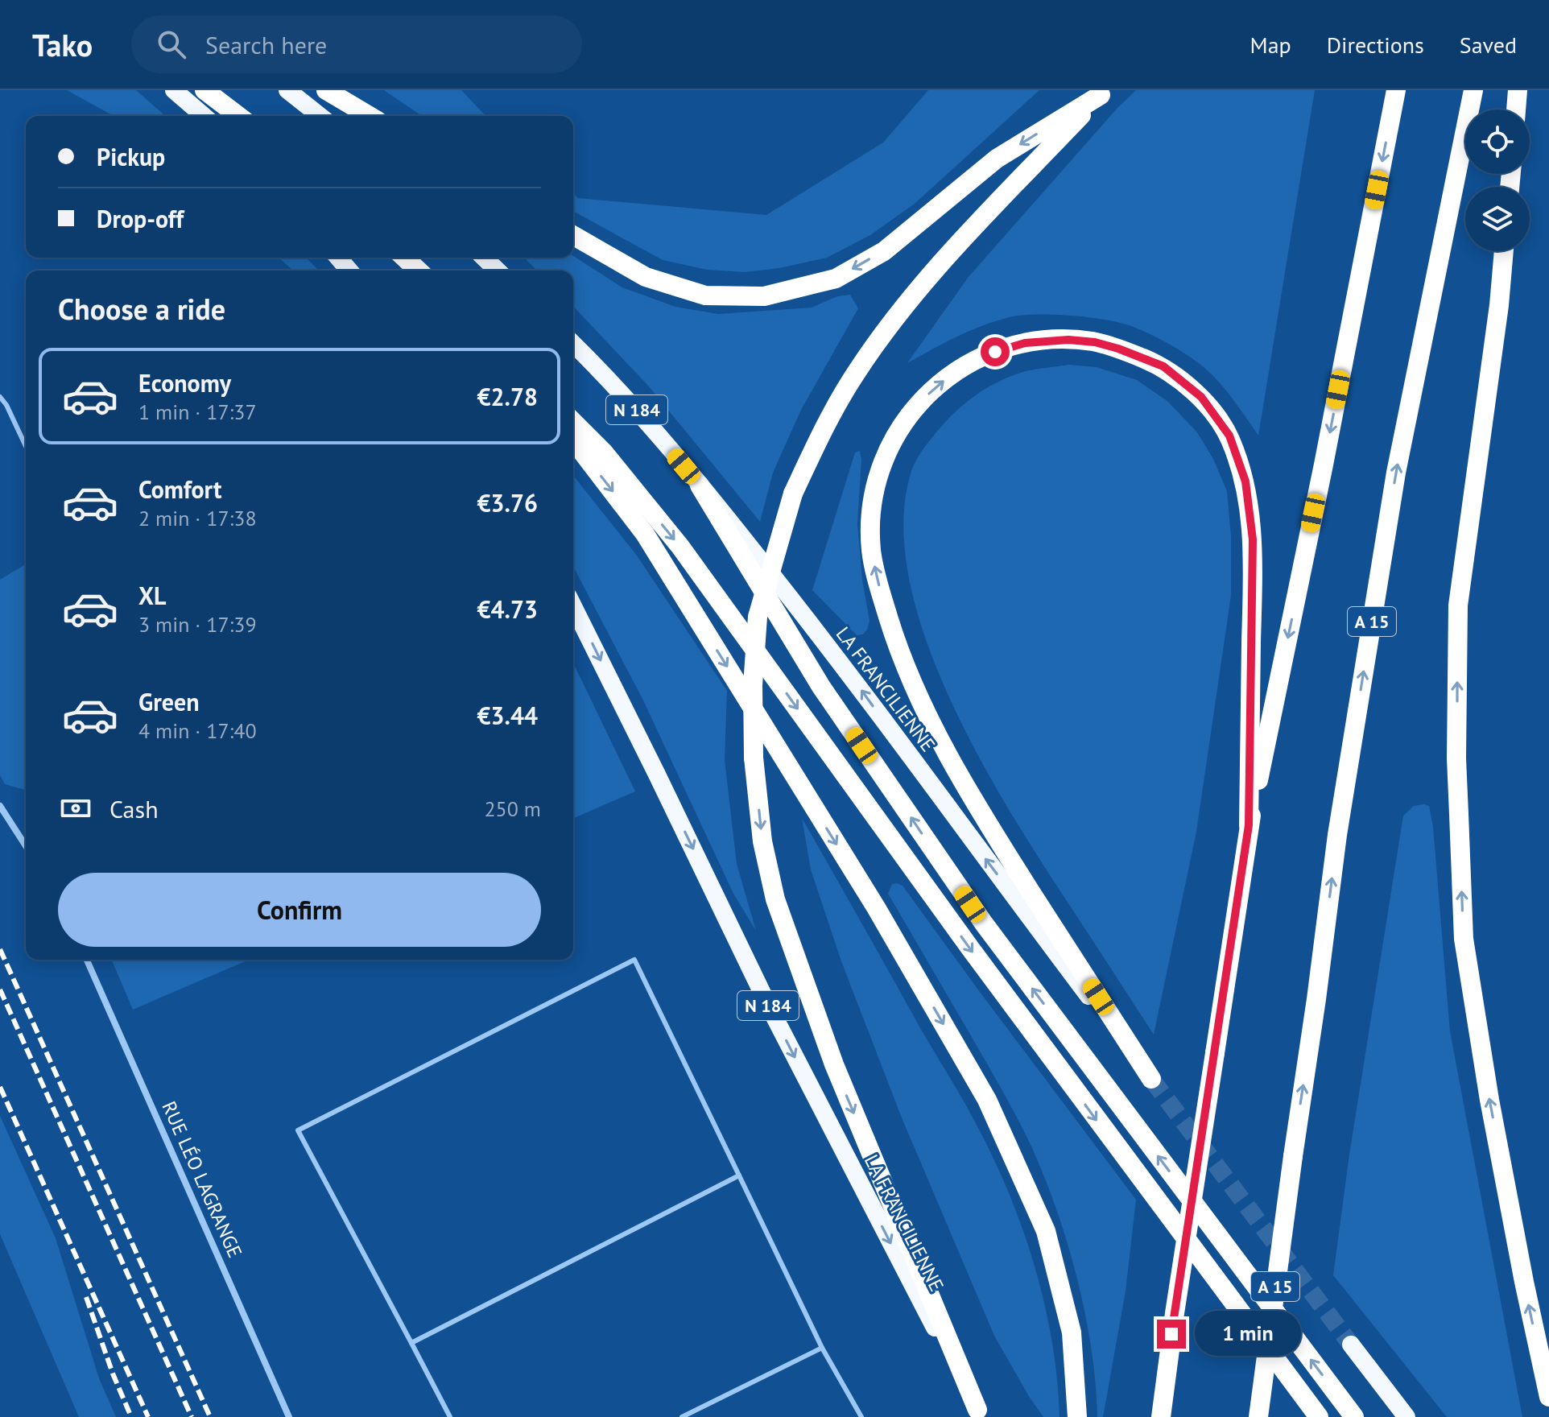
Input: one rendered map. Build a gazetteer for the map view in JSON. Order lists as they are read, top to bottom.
{
  "streets": {
    "highway": ["N 184", "A 15", "LA FRANCILIENNE"],
    "street": ["RUE LÉO LAGRANGE"]
  },
  "page": {
    "header": "Tako",
    "search": "Search here",
    "nav": ["Map", "Directions", "Saved"],
    "banner": ["Pickup", "Drop-off"],
    "heading": "Choose a ride",
    "list": [
      {
        "name": "Economy",
        "note": "1 min · 17:37",
        "value": "€2.78"
      },
      {
        "name": "Comfort",
        "note": "2 min · 17:38",
        "value": "€3.76"
      },
      {
        "name": "XL",
        "note": "3 min · 17:39",
        "value": "€4.73"
      },
      {
        "name": "Green",
        "note": "4 min · 17:40",
        "value": "€3.44"
      }
    ],
    "pay": ["Cash", "250 m"],
    "buttons": "Confirm",
    "bubble": "1 min"
  }
}
